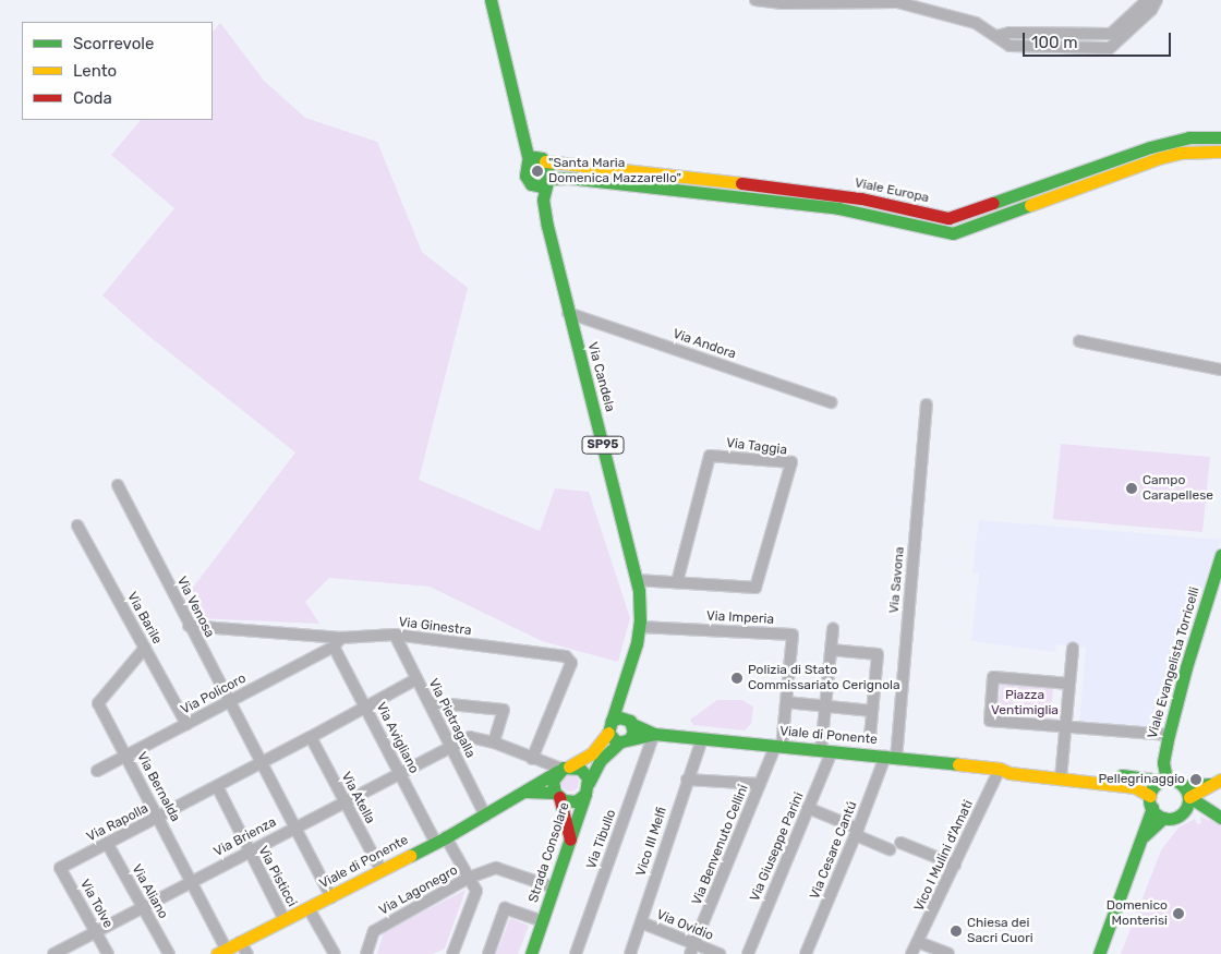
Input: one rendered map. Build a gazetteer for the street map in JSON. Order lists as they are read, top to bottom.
{
  "streets": {
    "main road": [
      "Viale Europa",
      "Via Candela",
      "SP95",
      "Viale Evangelista Torricelli",
      "Viale di Ponente",
      "Strada Consolare"
    ],
    "street": [
      "Via Andora",
      "Via Taggia",
      "Via Savona",
      "Via Venosa",
      "Via Barile",
      "Via Imperia",
      "Via Ginestra",
      "Via Policoro",
      "Via Pietragalla",
      "Via Avigliano",
      "Via Bernalda",
      "Via Atella",
      "Via Rapolla",
      "Via Brienza",
      "Via Tibullo",
      "Vico III Melfi",
      "Via Benvenuto Cellini",
      "Via Giuseppe Parini",
      "Via Cesare Cantú",
      "Vico I Mulini d'Amati",
      "Via Pisticci",
      "Via Lagonegro",
      "Via Aliano",
      "Via Tolve",
      "Via Ovidio"
    ]
  },
  "crossings": [
    ["Viale Europa", "Via Candela"],
    ["Via Andora", "Via Candela"],
    ["Via Candela", "Via Taggia"],
    ["Via Candela", "Via Imperia"],
    ["Via Candela", "Viale di Ponente"],
    ["Via Savona", "Viale di Ponente"],
    ["Via Savona", "Via Cesare Cantú"],
    ["Via Venosa", "Via Ginestra"],
    ["Via Venosa", "Via Policoro"],
    ["Via Venosa", "Via Rapolla"],
    ["Via Venosa", "Via Brienza"],
    ["Via Barile", "Via Policoro"],
    ["Via Barile", "Via Bernalda"],
    ["Via Imperia", "Viale di Ponente"],
    ["Via Imperia", "Via Benvenuto Cellini"],
    ["Via Ginestra", "Via Policoro"],
    ["Via Ginestra", "Via Pietragalla"],
    ["Via Ginestra", "Via Avigliano"],
    ["Via Ginestra", "Via Brienza"],
    ["Viale Evangelista Torricelli", "Viale di Ponente"],
    ["Via Policoro", "Via Avigliano"],
    ["Via Policoro", "Via Bernalda"],
    ["Via Pietragalla", "Viale di Ponente"],
    ["Via Pietragalla", "Via Brienza"],
    ["Viale di Ponente", "Via Avigliano"],
    ["Viale di Ponente", "Via Bernalda"],
    ["Viale di Ponente", "Via Atella"],
    ["Viale di Ponente", "Via Brienza"],
    ["Viale di Ponente", "Via Tibullo"],
    ["Viale di Ponente", "Vico III Melfi"],
    ["Viale di Ponente", "Via Benvenuto Cellini"],
    ["Viale di Ponente", "Via Giuseppe Parini"],
    ["Viale di Ponente", "Via Cesare Cantú"],
    ["Viale di Ponente", "Strada Consolare"],
    ["Viale di Ponente", "Vico I Mulini d'Amati"],
    ["Viale di Ponente", "Via Pisticci"],
    ["Via Avigliano", "Via Brienza"],
    ["Via Avigliano", "Via Lagonegro"],
    ["Via Bernalda", "Via Rapolla"],
    ["Via Bernalda", "Via Brienza"],
    ["Via Atella", "Via Rapolla"],
    ["Via Atella", "Via Brienza"],
    ["Via Rapolla", "Via Pisticci"],
    ["Via Rapolla", "Via Aliano"],
    ["Via Rapolla", "Via Tolve"],
    ["Via Brienza", "Strada Consolare"],
    ["Via Brienza", "Via Pisticci"],
    ["Via Brienza", "Via Aliano"],
    ["Via Brienza", "Via Tolve"],
    ["Vico III Melfi", "Via Ovidio"],
    ["Via Benvenuto Cellini", "Via Ovidio"],
    ["Strada Consolare", "Via Lagonegro"]
  ],
  "parks": ["Piazza Ventimiglia"],
  "places": [
    "\"Santa Maria Domenica Mazzarello\"",
    "Campo Carapellese",
    "Polizia di Stato Commissariato Cerignola",
    "Pellegrinaggio",
    "Domenico Monterisi",
    "Chiesa dei Sacri Cuori"
  ],
  "legend": ["Scorrevole", "Lento", "Coda"],
  "scale_bar": "100 m"
}
